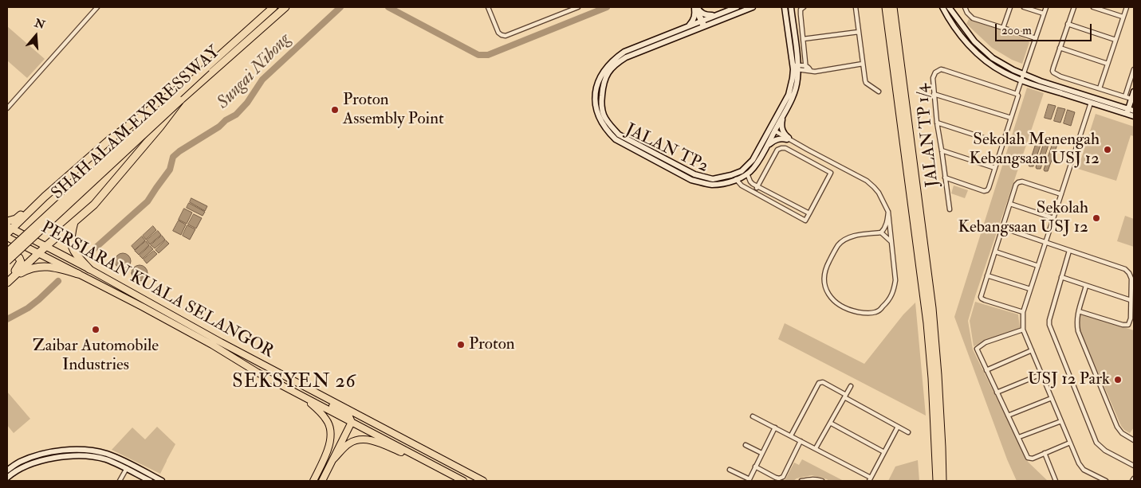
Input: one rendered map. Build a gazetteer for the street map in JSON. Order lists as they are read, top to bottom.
{
  "streets": {
    "highway": ["SHAH ALAM EXPRESSWAY"],
    "main road": ["PERSIARAN KUALA SELANGOR"],
    "street": ["JALAN TP 1/4", "JALAN TP2"]
  },
  "districts": ["SEKSYEN 26"],
  "water": ["Sungai Nibong"],
  "places": [
    "Proton Assembly Point",
    "Sekolah Menengah Kebangsaan USJ 12",
    "Sekolah Kebangsaan USJ 12",
    "Zaibar Automobile Industries",
    "Proton",
    "USJ 12 Park"
  ],
  "scale_bar": "200 m",
  "north": "top"
}
